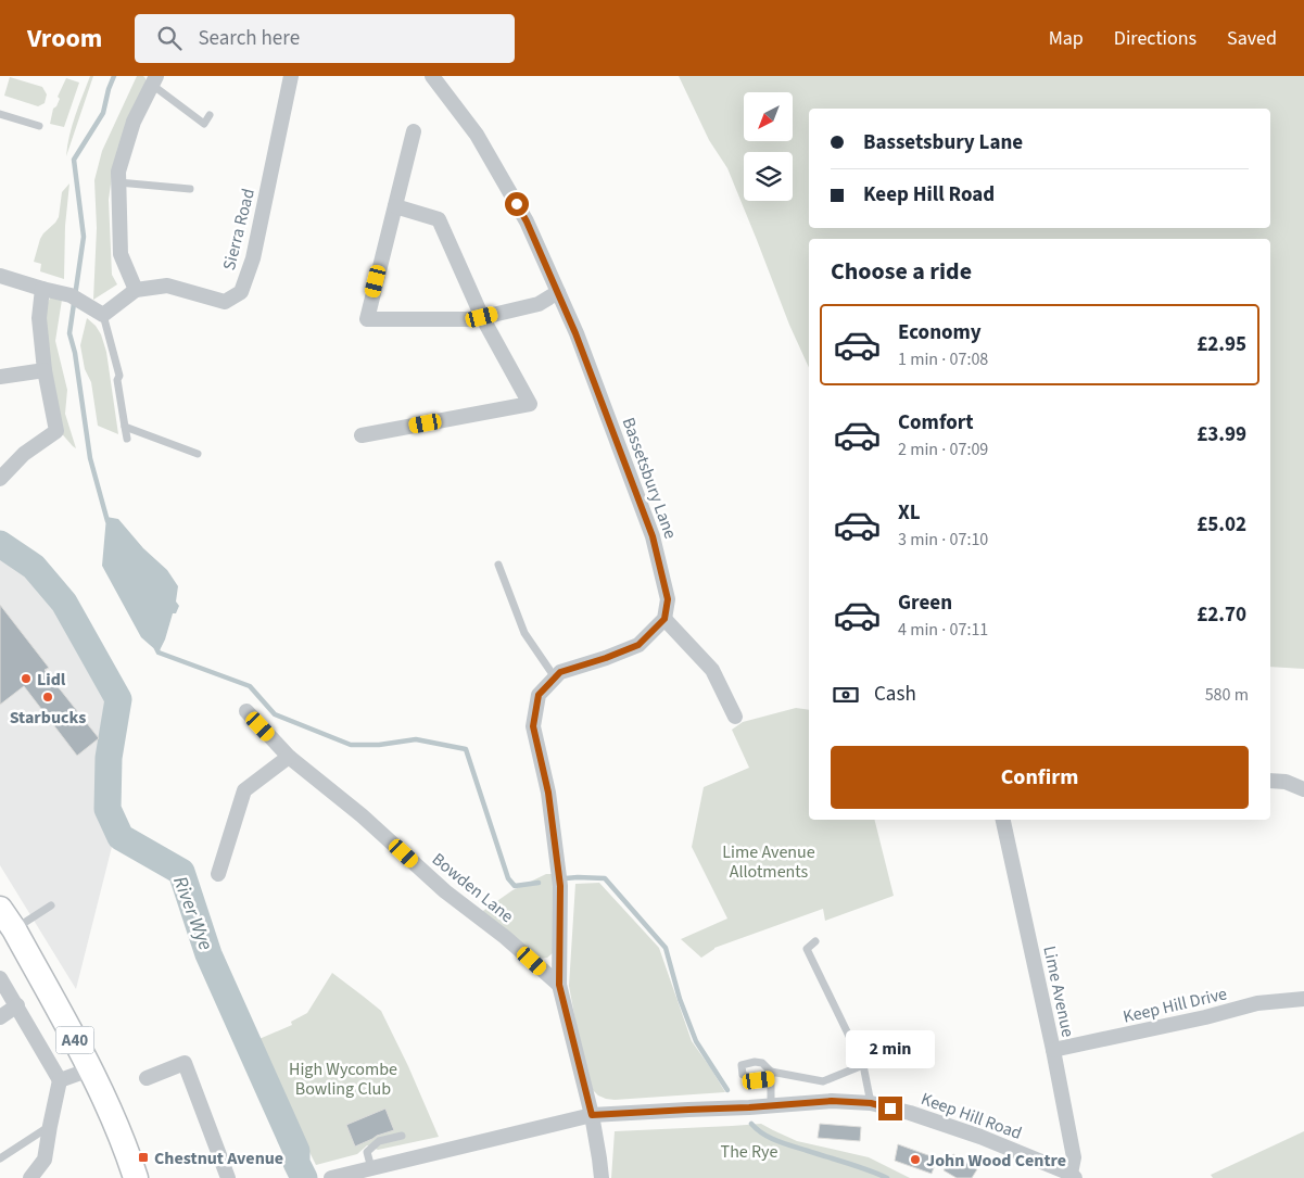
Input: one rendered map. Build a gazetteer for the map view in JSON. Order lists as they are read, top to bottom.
{
  "streets": {
    "main road": ["A40"],
    "street": [
      "Sierra Road",
      "Bassetsbury Lane",
      "Bowden Lane",
      "Lime Avenue",
      "Keep Hill Drive",
      "Keep Hill Road"
    ]
  },
  "crossings": [
    ["Lime Avenue", "Keep Hill Drive"],
    ["Lime Avenue", "Keep Hill Road"]
  ],
  "water": ["River Wye"],
  "parks": ["Lime Avenue Allotments", "High Wycombe Bowling Club", "The Rye"],
  "places": {
    "other": ["Lidl", "Starbucks", "John Wood Centre"],
    "transit": ["Chestnut Avenue"]
  },
  "north": "bottom left",
  "page": {
    "header": "Vroom",
    "search": "Search here",
    "nav": ["Map", "Directions", "Saved"],
    "banner": ["Bassetsbury Lane", "Keep Hill Road"],
    "heading": "Choose a ride",
    "list": [
      {
        "name": "Economy",
        "note": "1 min · 07:08",
        "value": "£2.95"
      },
      {
        "name": "Comfort",
        "note": "2 min · 07:09",
        "value": "£3.99"
      },
      {
        "name": "XL",
        "note": "3 min · 07:10",
        "value": "£5.02"
      },
      {
        "name": "Green",
        "note": "4 min · 07:11",
        "value": "£2.70"
      }
    ],
    "pay": ["Cash", "580 m"],
    "buttons": "Confirm",
    "bubble": "2 min"
  }
}
